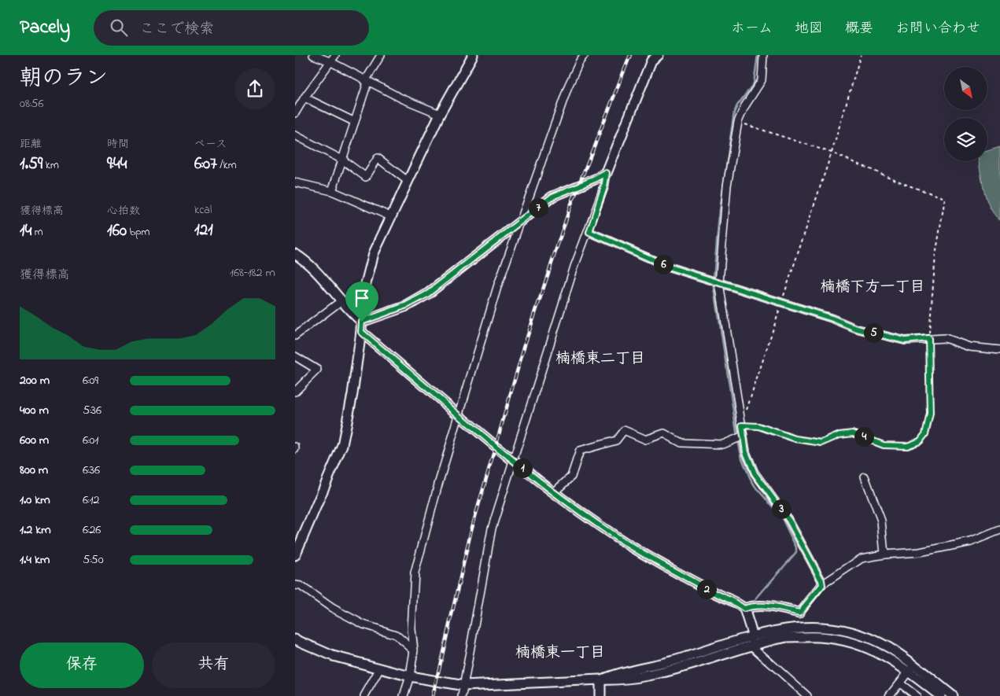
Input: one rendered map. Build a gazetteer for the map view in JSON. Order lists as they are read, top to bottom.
{
  "districts": ["楠橋下方一丁目", "楠橋東二丁目", "楠橋東一丁目"],
  "north": "bottom right",
  "page": {
    "header": "Pacely",
    "search": "ここで検索",
    "nav": [
      "ホーム",
      "地図",
      "概要",
      "お問い合わせ"
    ],
    "heading": ["朝のラン", "08:56"],
    "stats": [
      ["距離", "1.59 km"],
      ["時間", "9:44"],
      ["ペース", "6:07 /km"],
      ["獲得標高", "14 m"],
      ["心拍数", "160 bpm"],
      ["kcal", "121"]
    ],
    "pins": [
      "7",
      "6",
      "5",
      "4",
      "1",
      "3",
      "2"
    ],
    "chart": ["獲得標高", "168–182 m"],
    "list": [
      {
        "name": "200 m",
        "note": "6:09"
      },
      {
        "name": "400 m",
        "note": "5:36"
      },
      {
        "name": "600 m",
        "note": "6:01"
      },
      {
        "name": "800 m",
        "note": "6:36"
      },
      {
        "name": "1.0 km",
        "note": "6:12"
      },
      {
        "name": "1.2 km",
        "note": "6:26"
      },
      {
        "name": "1.4 km",
        "note": "5:50"
      }
    ],
    "buttons": ["保存", "共有"]
  }
}
